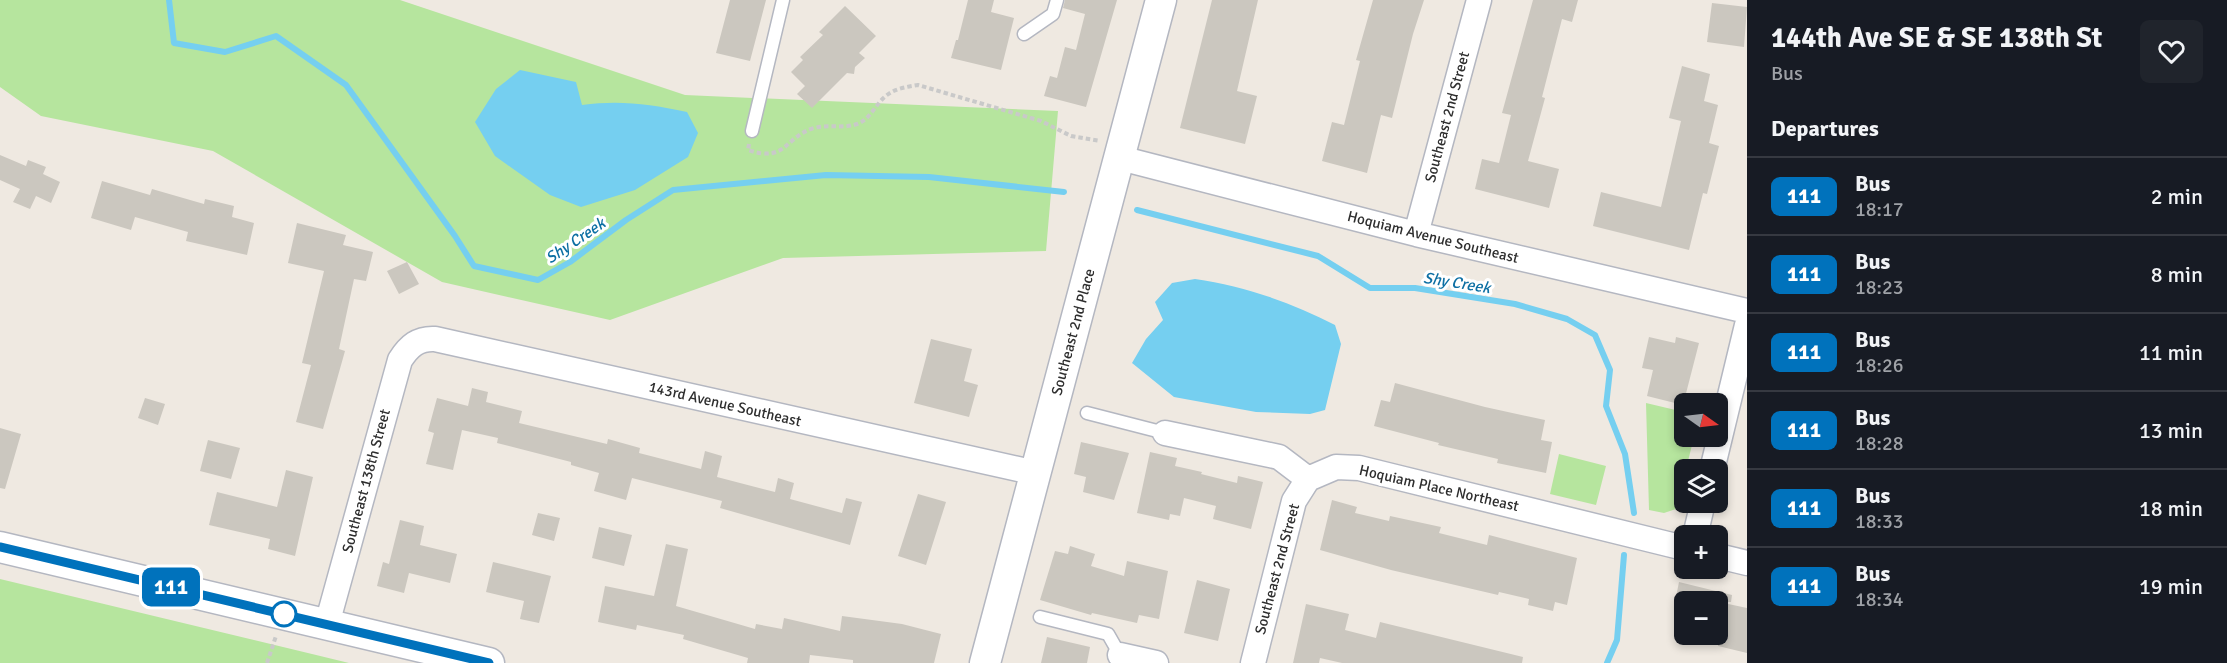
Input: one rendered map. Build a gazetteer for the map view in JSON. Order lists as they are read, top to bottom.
{
  "streets": {
    "street": [
      "Southeast 2nd Street",
      "Hoquiam Avenue Southeast",
      "Southeast 2nd Place",
      "143rd Avenue Southeast",
      "Southeast 138th Street",
      "Hoquiam Place Northeast"
    ]
  },
  "crossings": [
    ["Southeast 2nd Street", "Hoquiam Avenue Southeast"],
    ["Southeast 2nd Street", "Hoquiam Place Northeast"],
    ["Hoquiam Avenue Southeast", "Southeast 2nd Place"],
    ["Southeast 2nd Place", "143rd Avenue Southeast"],
    ["143rd Avenue Southeast", "Southeast 138th Street"]
  ],
  "water": ["Shy Creek"],
  "lines": ["bus line 111"],
  "north": "right",
  "page": {
    "on_map": "111",
    "heading": [
      ["144th Ave SE & SE 138th St", "Bus"],
      "Departures"
    ],
    "list": [
      {
        "mark": "111",
        "name": "Bus",
        "note": "18:17",
        "value": "2 min"
      },
      {
        "mark": "111",
        "name": "Bus",
        "note": "18:23",
        "value": "8 min"
      },
      {
        "mark": "111",
        "name": "Bus",
        "note": "18:26",
        "value": "11 min"
      },
      {
        "mark": "111",
        "name": "Bus",
        "note": "18:28",
        "value": "13 min"
      },
      {
        "mark": "111",
        "name": "Bus",
        "note": "18:33",
        "value": "18 min"
      },
      {
        "mark": "111",
        "name": "Bus",
        "note": "18:34",
        "value": "19 min"
      }
    ],
    "map_buttons": ["+", "−"]
  }
}
